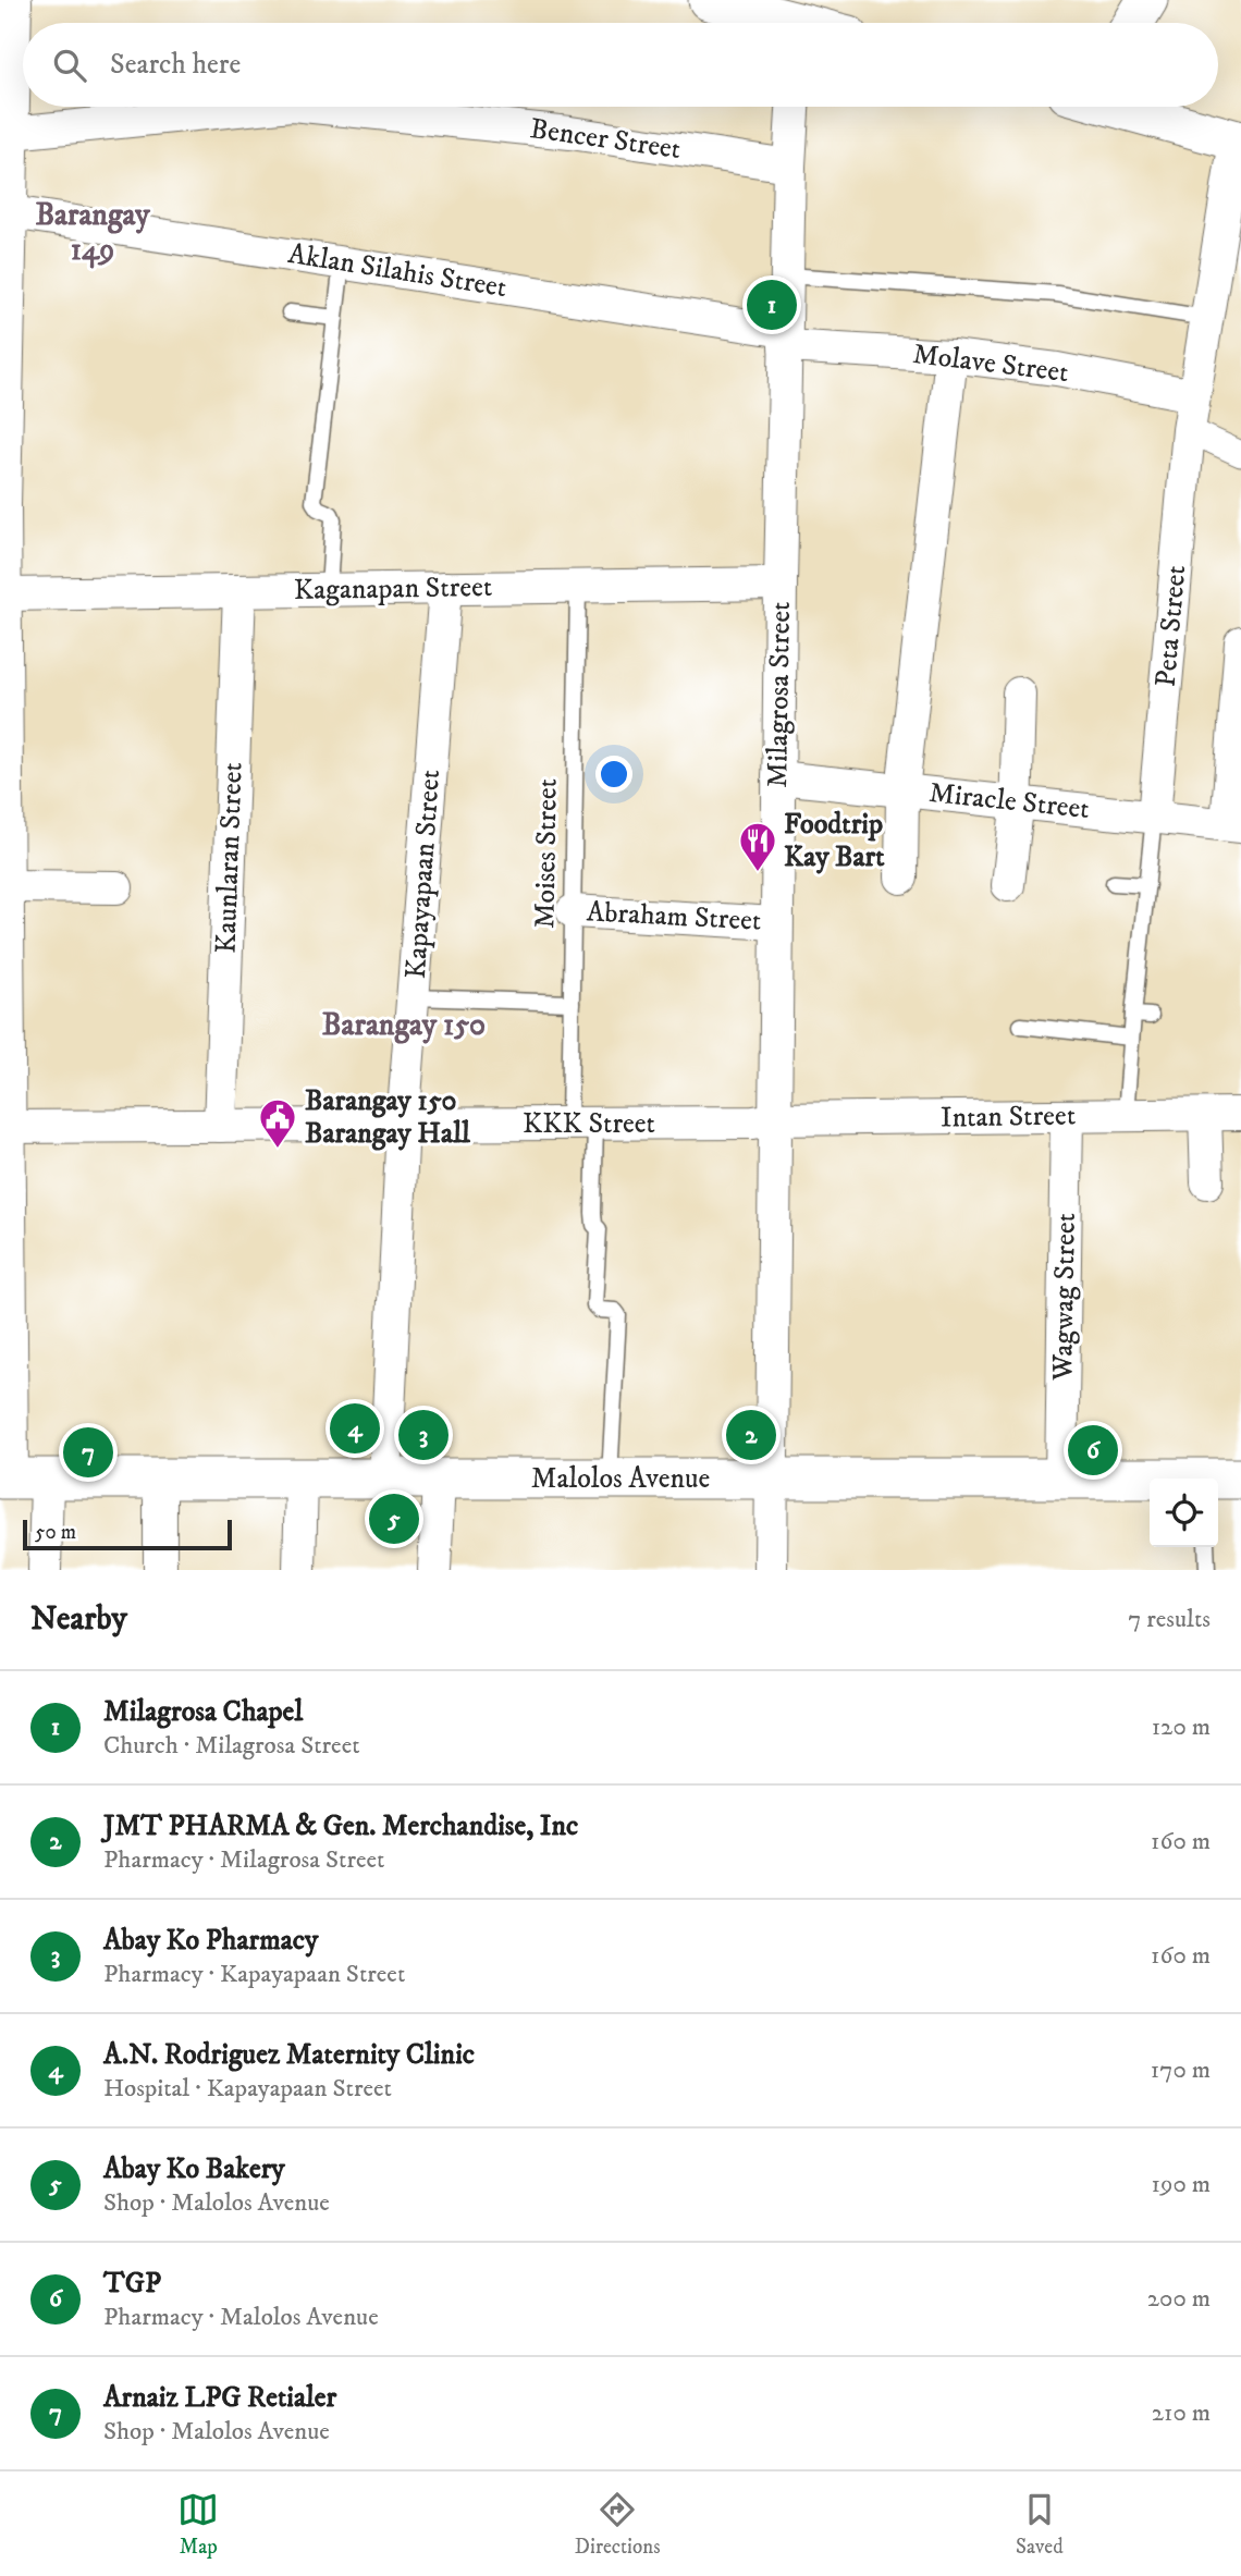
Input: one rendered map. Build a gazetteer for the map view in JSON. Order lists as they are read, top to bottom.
{
  "streets": {
    "street": [
      "Bencer Street",
      "Aklan Silahis Street",
      "Molave Street",
      "Kaganapan Street",
      "Peta Street",
      "Milagrosa Street",
      "Miracle Street",
      "Kaunlaran Street",
      "Kapayapaan Street",
      "Abraham Street",
      "Intan Street",
      "KKK Street",
      "Wagwag Street",
      "Malolos Avenue"
    ],
    "lane": ["Moises Street"]
  },
  "crossings": [
    ["Bencer Street", "Milagrosa Street"],
    ["Aklan Silahis Street", "Molave Street"],
    ["Aklan Silahis Street", "Milagrosa Street"],
    ["Molave Street", "Peta Street"],
    ["Molave Street", "Milagrosa Street"],
    ["Kaganapan Street", "Milagrosa Street"],
    ["Kaganapan Street", "Moises Street"],
    ["Kaganapan Street", "Kaunlaran Street"],
    ["Kaganapan Street", "Kapayapaan Street"],
    ["Peta Street", "Miracle Street"],
    ["Peta Street", "Intan Street"],
    ["Milagrosa Street", "Miracle Street"],
    ["Milagrosa Street", "Abraham Street"],
    ["Milagrosa Street", "Intan Street"],
    ["Milagrosa Street", "KKK Street"],
    ["Milagrosa Street", "Malolos Avenue"],
    ["Moises Street", "Abraham Street"],
    ["Moises Street", "KKK Street"],
    ["Moises Street", "Malolos Avenue"],
    ["Kaunlaran Street", "KKK Street"],
    ["Kapayapaan Street", "KKK Street"],
    ["Kapayapaan Street", "Malolos Avenue"],
    ["Intan Street", "KKK Street"],
    ["Intan Street", "Wagwag Street"],
    ["Wagwag Street", "Malolos Avenue"]
  ],
  "districts": ["Barangay 149", "Barangay 150"],
  "places": {
    "restaurant": ["Foodtrip Kay Bart"],
    "public building": ["Barangay 150 Barangay Hall"]
  },
  "scale_bar": "50 m",
  "page": {
    "search": "Search here",
    "pins": [
      "1",
      "4",
      "2",
      "3",
      "6",
      "7",
      "5"
    ],
    "scale": "50 m",
    "heading": ["Nearby", "7 results"],
    "list": [
      {
        "mark": "1",
        "name": "Milagrosa Chapel",
        "note": "Church · Milagrosa Street",
        "value": "120 m"
      },
      {
        "mark": "2",
        "name": "JMT PHARMA & Gen. Merchandise, Inc",
        "note": "Pharmacy · Milagrosa Street",
        "value": "160 m"
      },
      {
        "mark": "3",
        "name": "Abay Ko Pharmacy",
        "note": "Pharmacy · Kapayapaan Street",
        "value": "160 m"
      },
      {
        "mark": "4",
        "name": "A.N. Rodriguez Maternity Clinic",
        "note": "Hospital · Kapayapaan Street",
        "value": "170 m"
      },
      {
        "mark": "5",
        "name": "Abay Ko Bakery",
        "note": "Shop · Malolos Avenue",
        "value": "190 m"
      },
      {
        "mark": "6",
        "name": "TGP",
        "note": "Pharmacy · Malolos Avenue",
        "value": "200 m"
      },
      {
        "mark": "7",
        "name": "Arnaiz LPG Retialer",
        "note": "Shop · Malolos Avenue",
        "value": "210 m"
      }
    ],
    "nav": ["Map", "Directions", "Saved"]
  }
}
